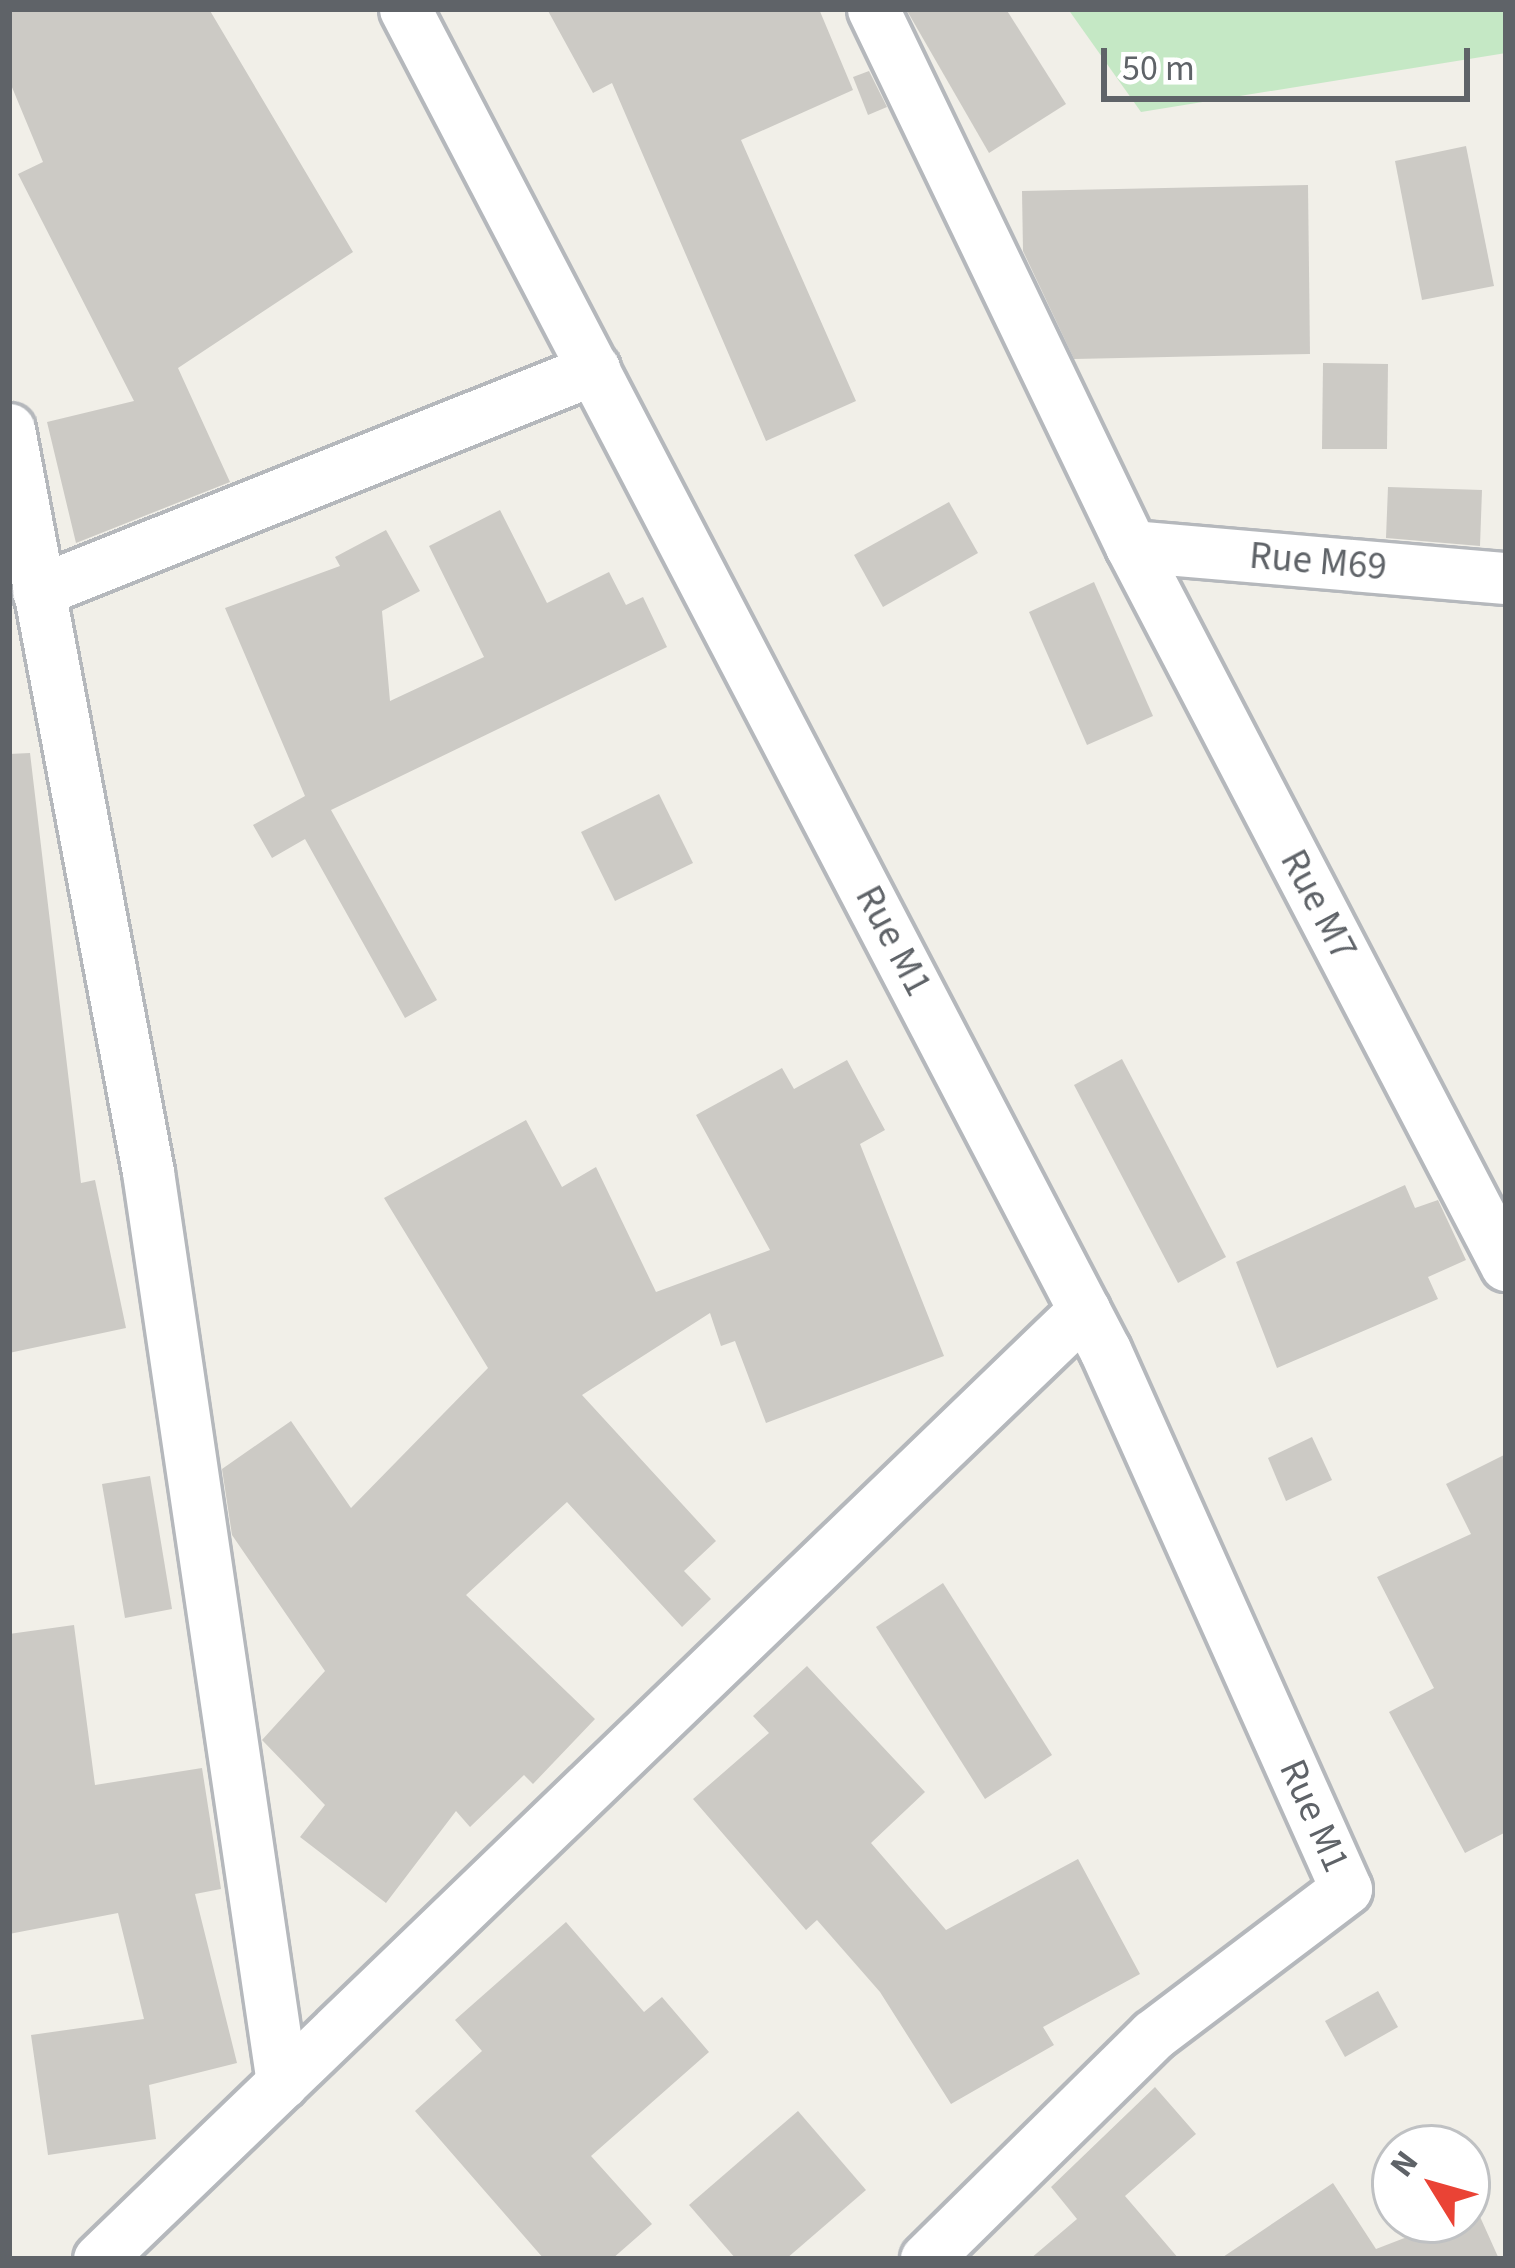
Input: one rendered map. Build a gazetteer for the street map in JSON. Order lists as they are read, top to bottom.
{
  "streets": {
    "street": ["Rue M69", "Rue M7", "Rue M1"]
  },
  "crossings": [
    ["Rue M69", "Rue M7"]
  ],
  "scale_bar": "50 m",
  "north": "top left"
}
